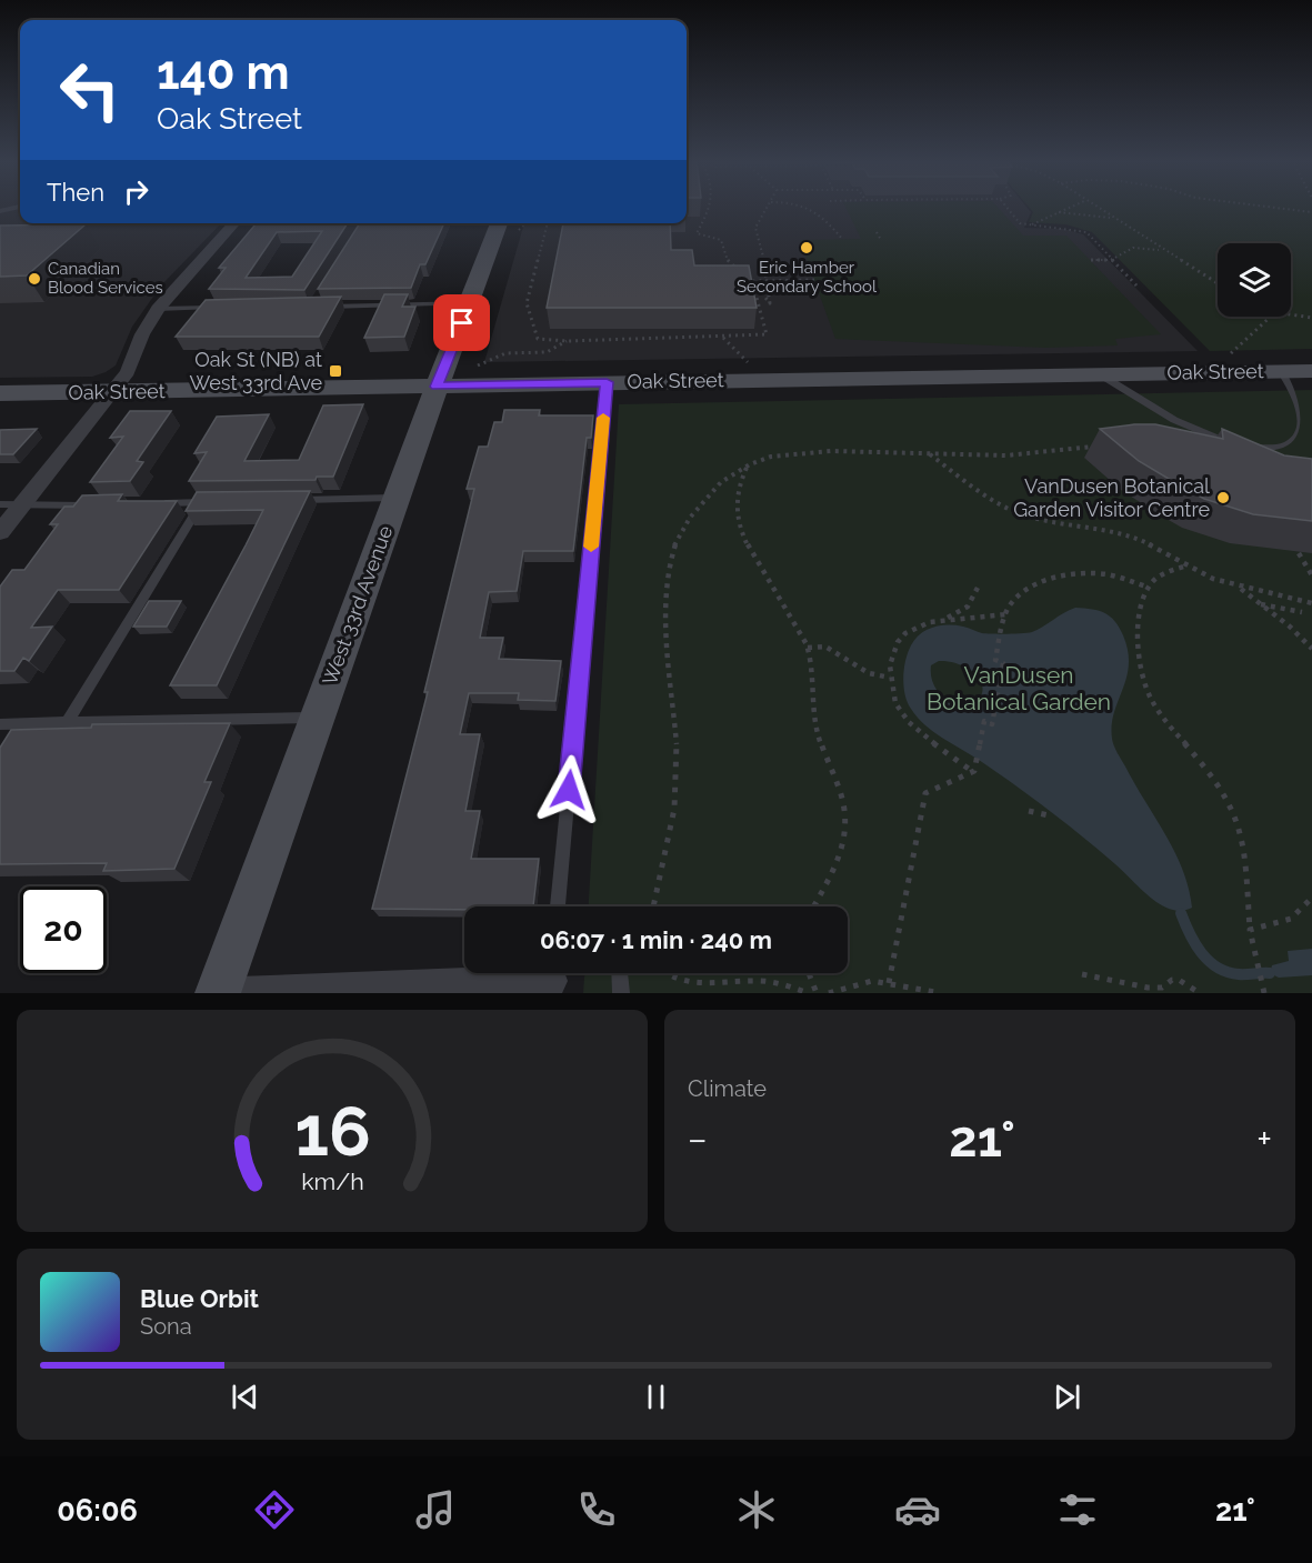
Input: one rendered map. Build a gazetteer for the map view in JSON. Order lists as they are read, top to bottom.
{
  "streets": {
    "main road": ["Oak Street", "West 33rd Avenue"]
  },
  "crossings": [
    ["Oak Street", "West 33rd Avenue"]
  ],
  "parks": ["VanDusen Botanical Garden"],
  "places": {
    "other": ["Eric Hamber Secondary School", "Canadian Blood Services", "VanDusen Botanical Garden Visitor Centre"],
    "transit": ["Oak St (NB) at West 33rd Ave"]
  },
  "page": {
    "turn": ["140 m", "Oak Street"],
    "then": "Then",
    "limit": "20",
    "trip": "06:07 · 1 min · 240 m",
    "tile": "Climate",
    "heat": ["−", "21°", "+"],
    "song": ["Blue Orbit", "Sona"],
    "tabs": ["06:06", "21°"],
    "gauge": ["16", "km/h"]
  }
}
